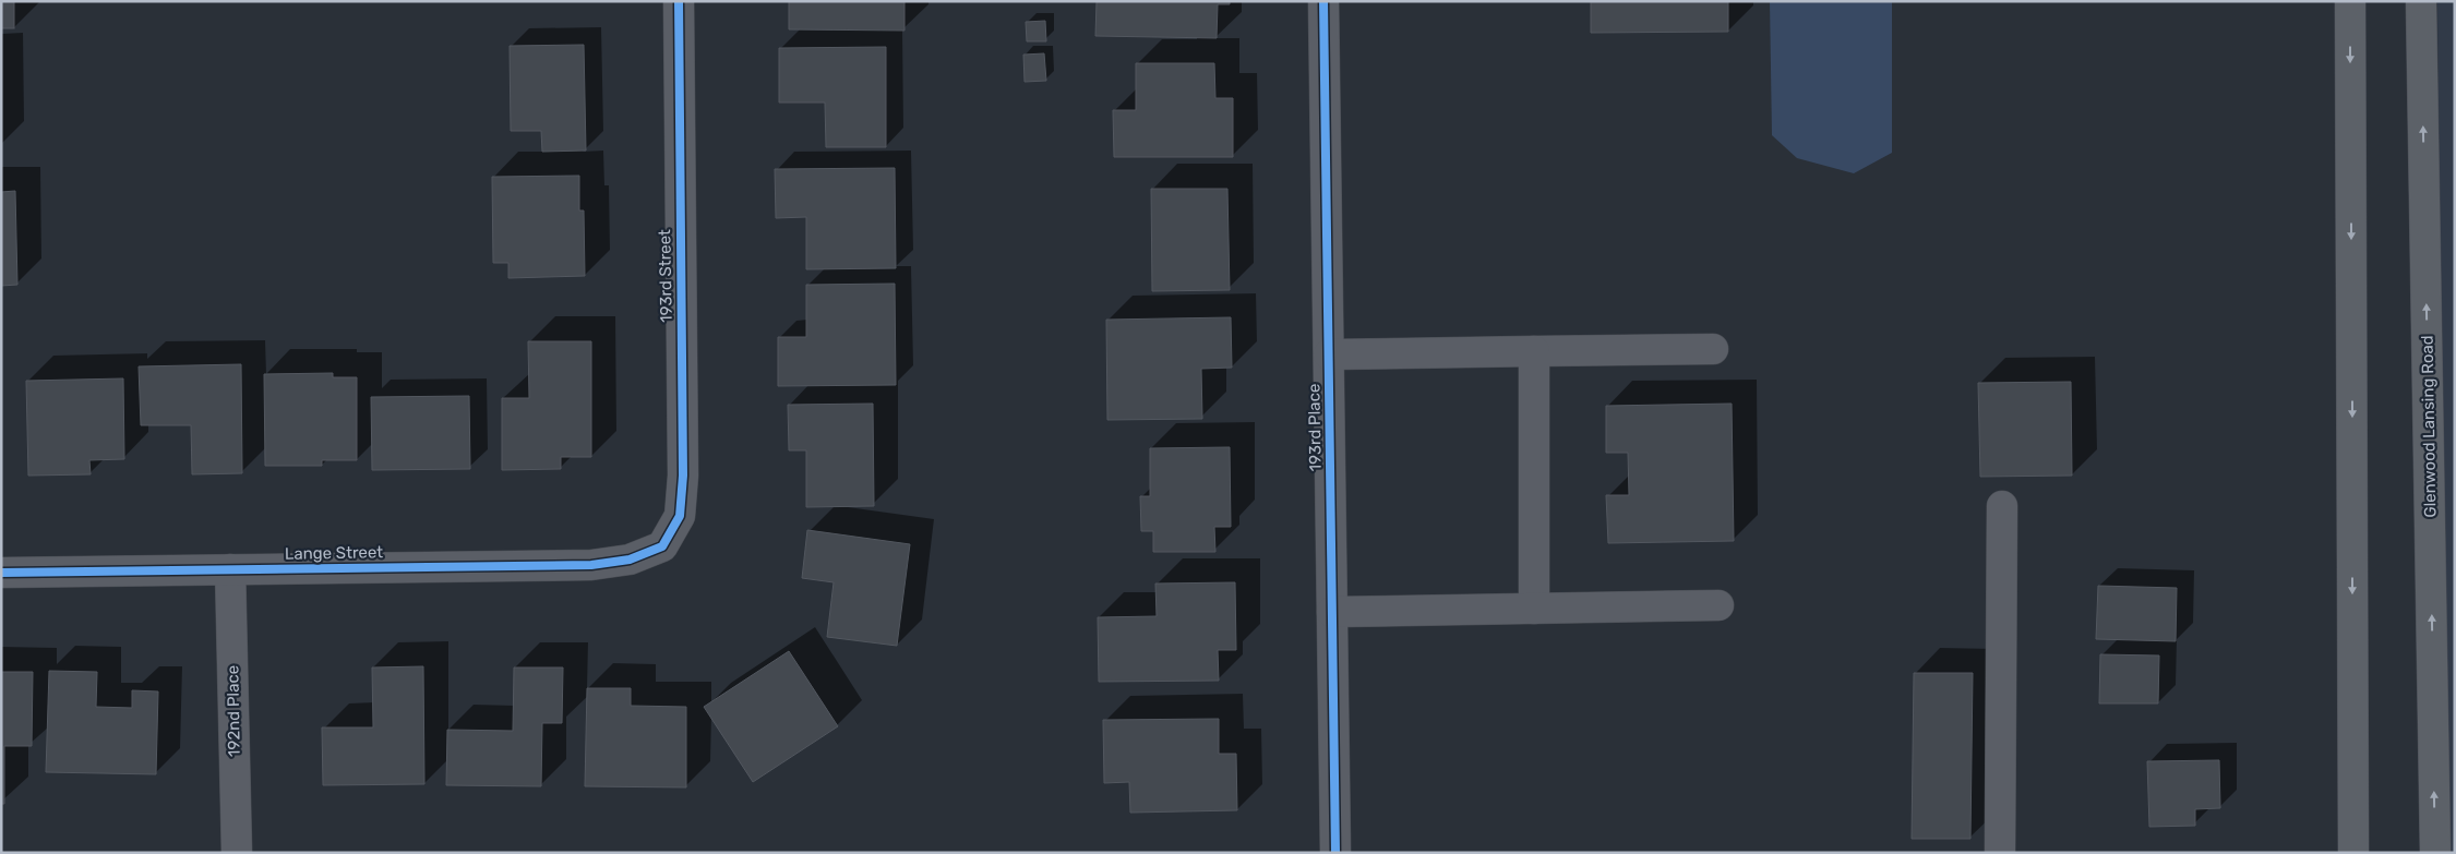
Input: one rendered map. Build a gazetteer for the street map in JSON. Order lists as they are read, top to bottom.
{
  "streets": {
    "main road": ["Glenwood Lansing Road"],
    "street": [
      "193rd Street",
      "193rd Place",
      "Lange Street",
      "192nd Place"
    ]
  },
  "crossings": [
    ["193rd Street", "Lange Street"],
    ["Lange Street", "192nd Place"]
  ]
}
